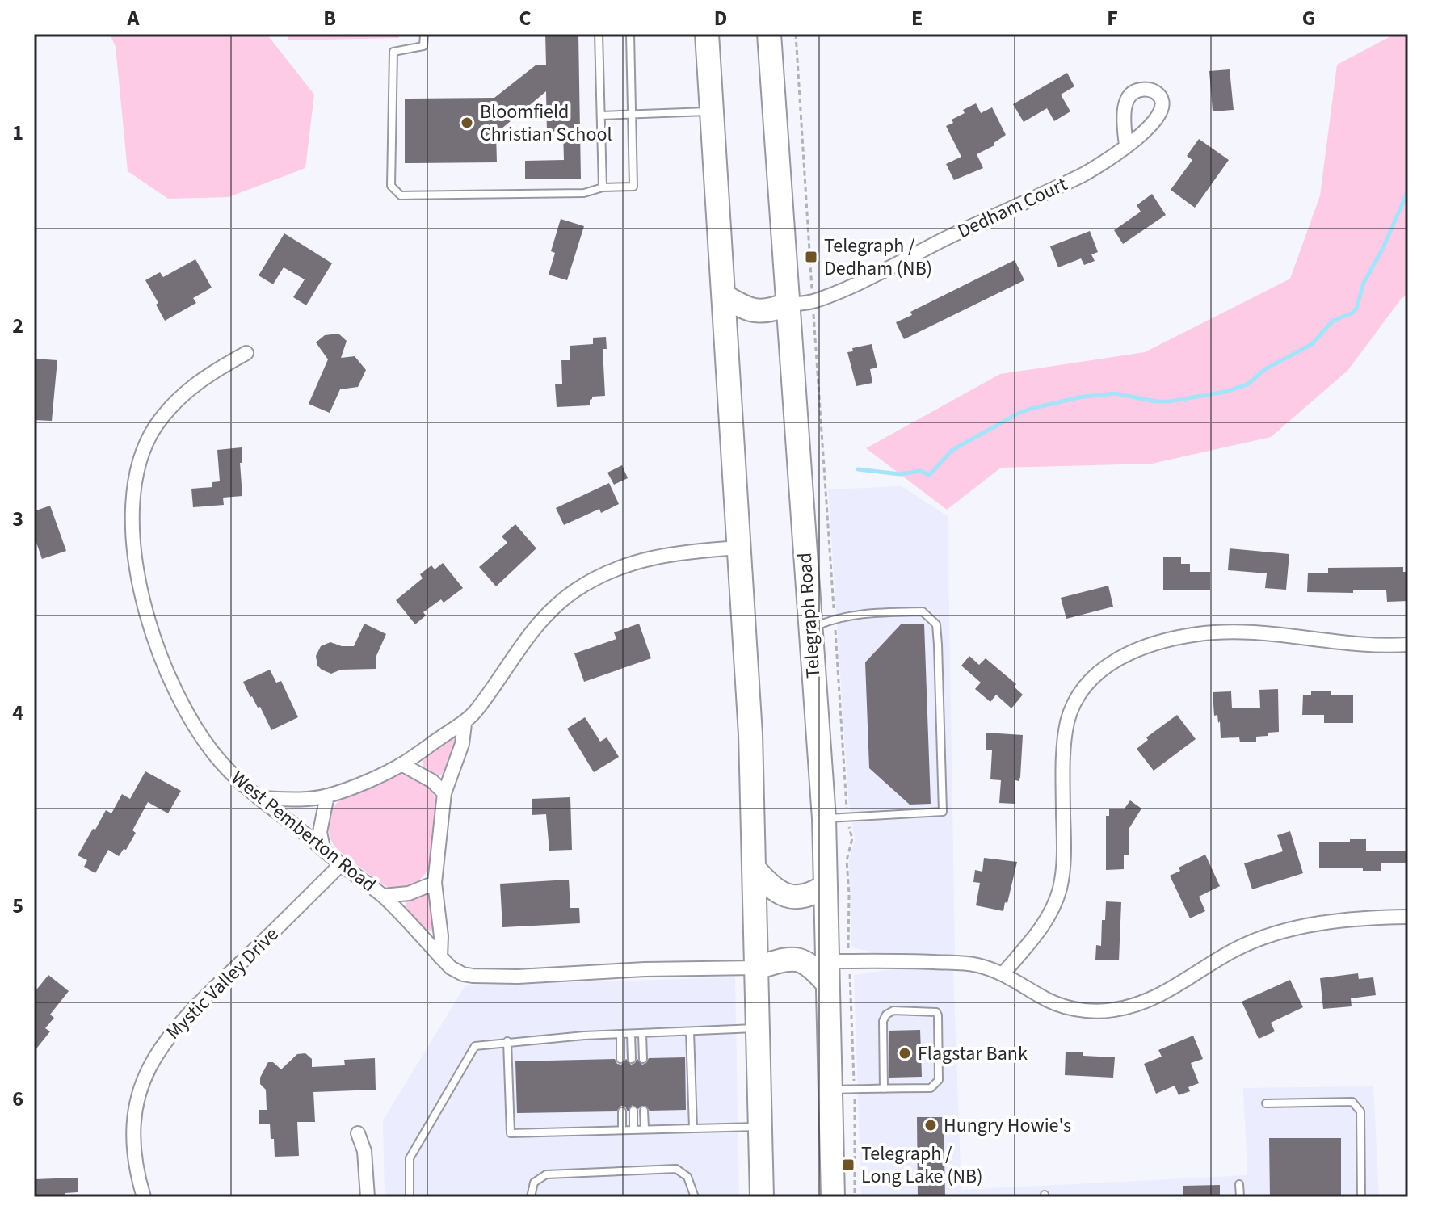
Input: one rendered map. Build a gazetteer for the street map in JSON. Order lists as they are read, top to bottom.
{
  "streets": {
    "highway": ["Telegraph Road"],
    "street": ["Dedham Court", "West Pemberton Road", "Mystic Valley Drive"]
  },
  "crossings": [
    ["Dedham Court", "Telegraph Road"],
    ["West Pemberton Road", "Mystic Valley Drive"]
  ],
  "places": {
    "other": ["Bloomfield Christian School", "Flagstar Bank", "Hungry Howie's"],
    "transit": ["Telegraph / Dedham (NB)", "Telegraph / Long Lake (NB)"]
  },
  "grid": {
    "columns": [
      "A",
      "B",
      "C",
      "D",
      "E",
      "F",
      "G"
    ],
    "rows": [
      "1",
      "2",
      "3",
      "4",
      "5",
      "6"
    ]
  }
}
